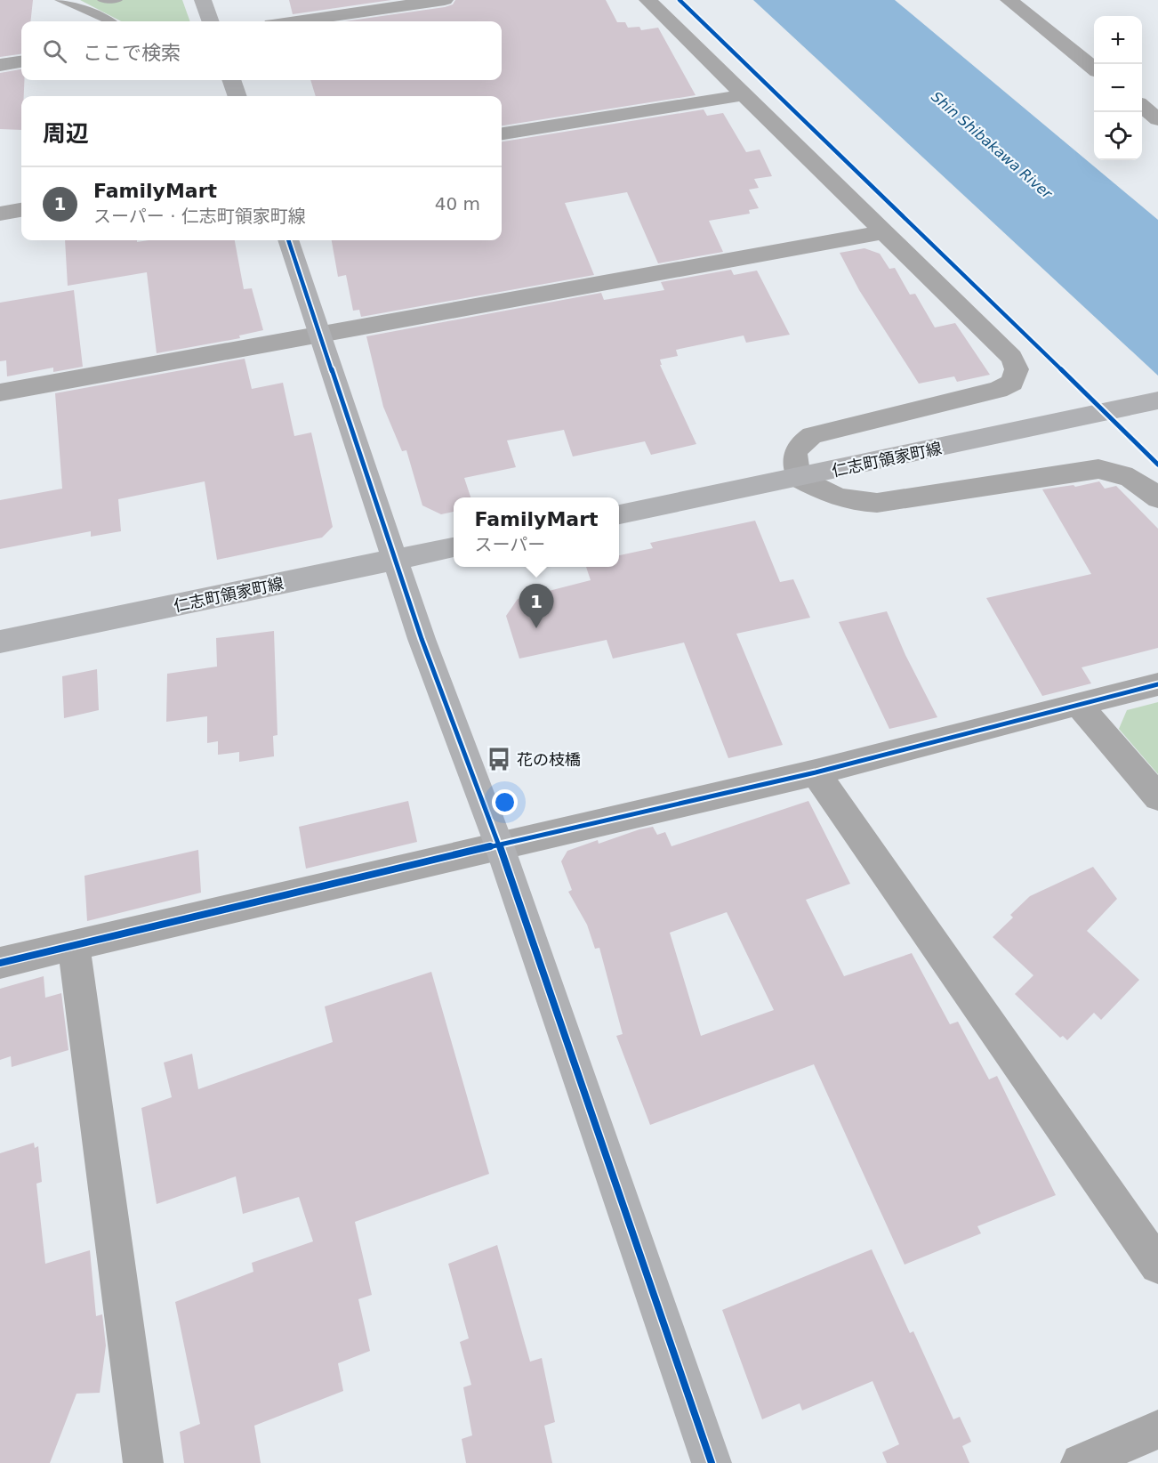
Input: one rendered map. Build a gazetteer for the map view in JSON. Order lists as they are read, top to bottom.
{
  "streets": {
    "street": ["仁志町領家町線"]
  },
  "water": ["Shin Shibakawa River"],
  "places": {
    "bus stop": ["花の枝橋"]
  },
  "page": {
    "map_buttons": ["+", "−"],
    "search": "ここで検索",
    "heading": "周辺",
    "list": [
      {
        "mark": "1",
        "name": "FamilyMart",
        "note": "スーパー · 仁志町領家町線",
        "value": "40 m"
      }
    ],
    "popup": ["FamilyMart", "スーパー"],
    "pins": "1"
  }
}
